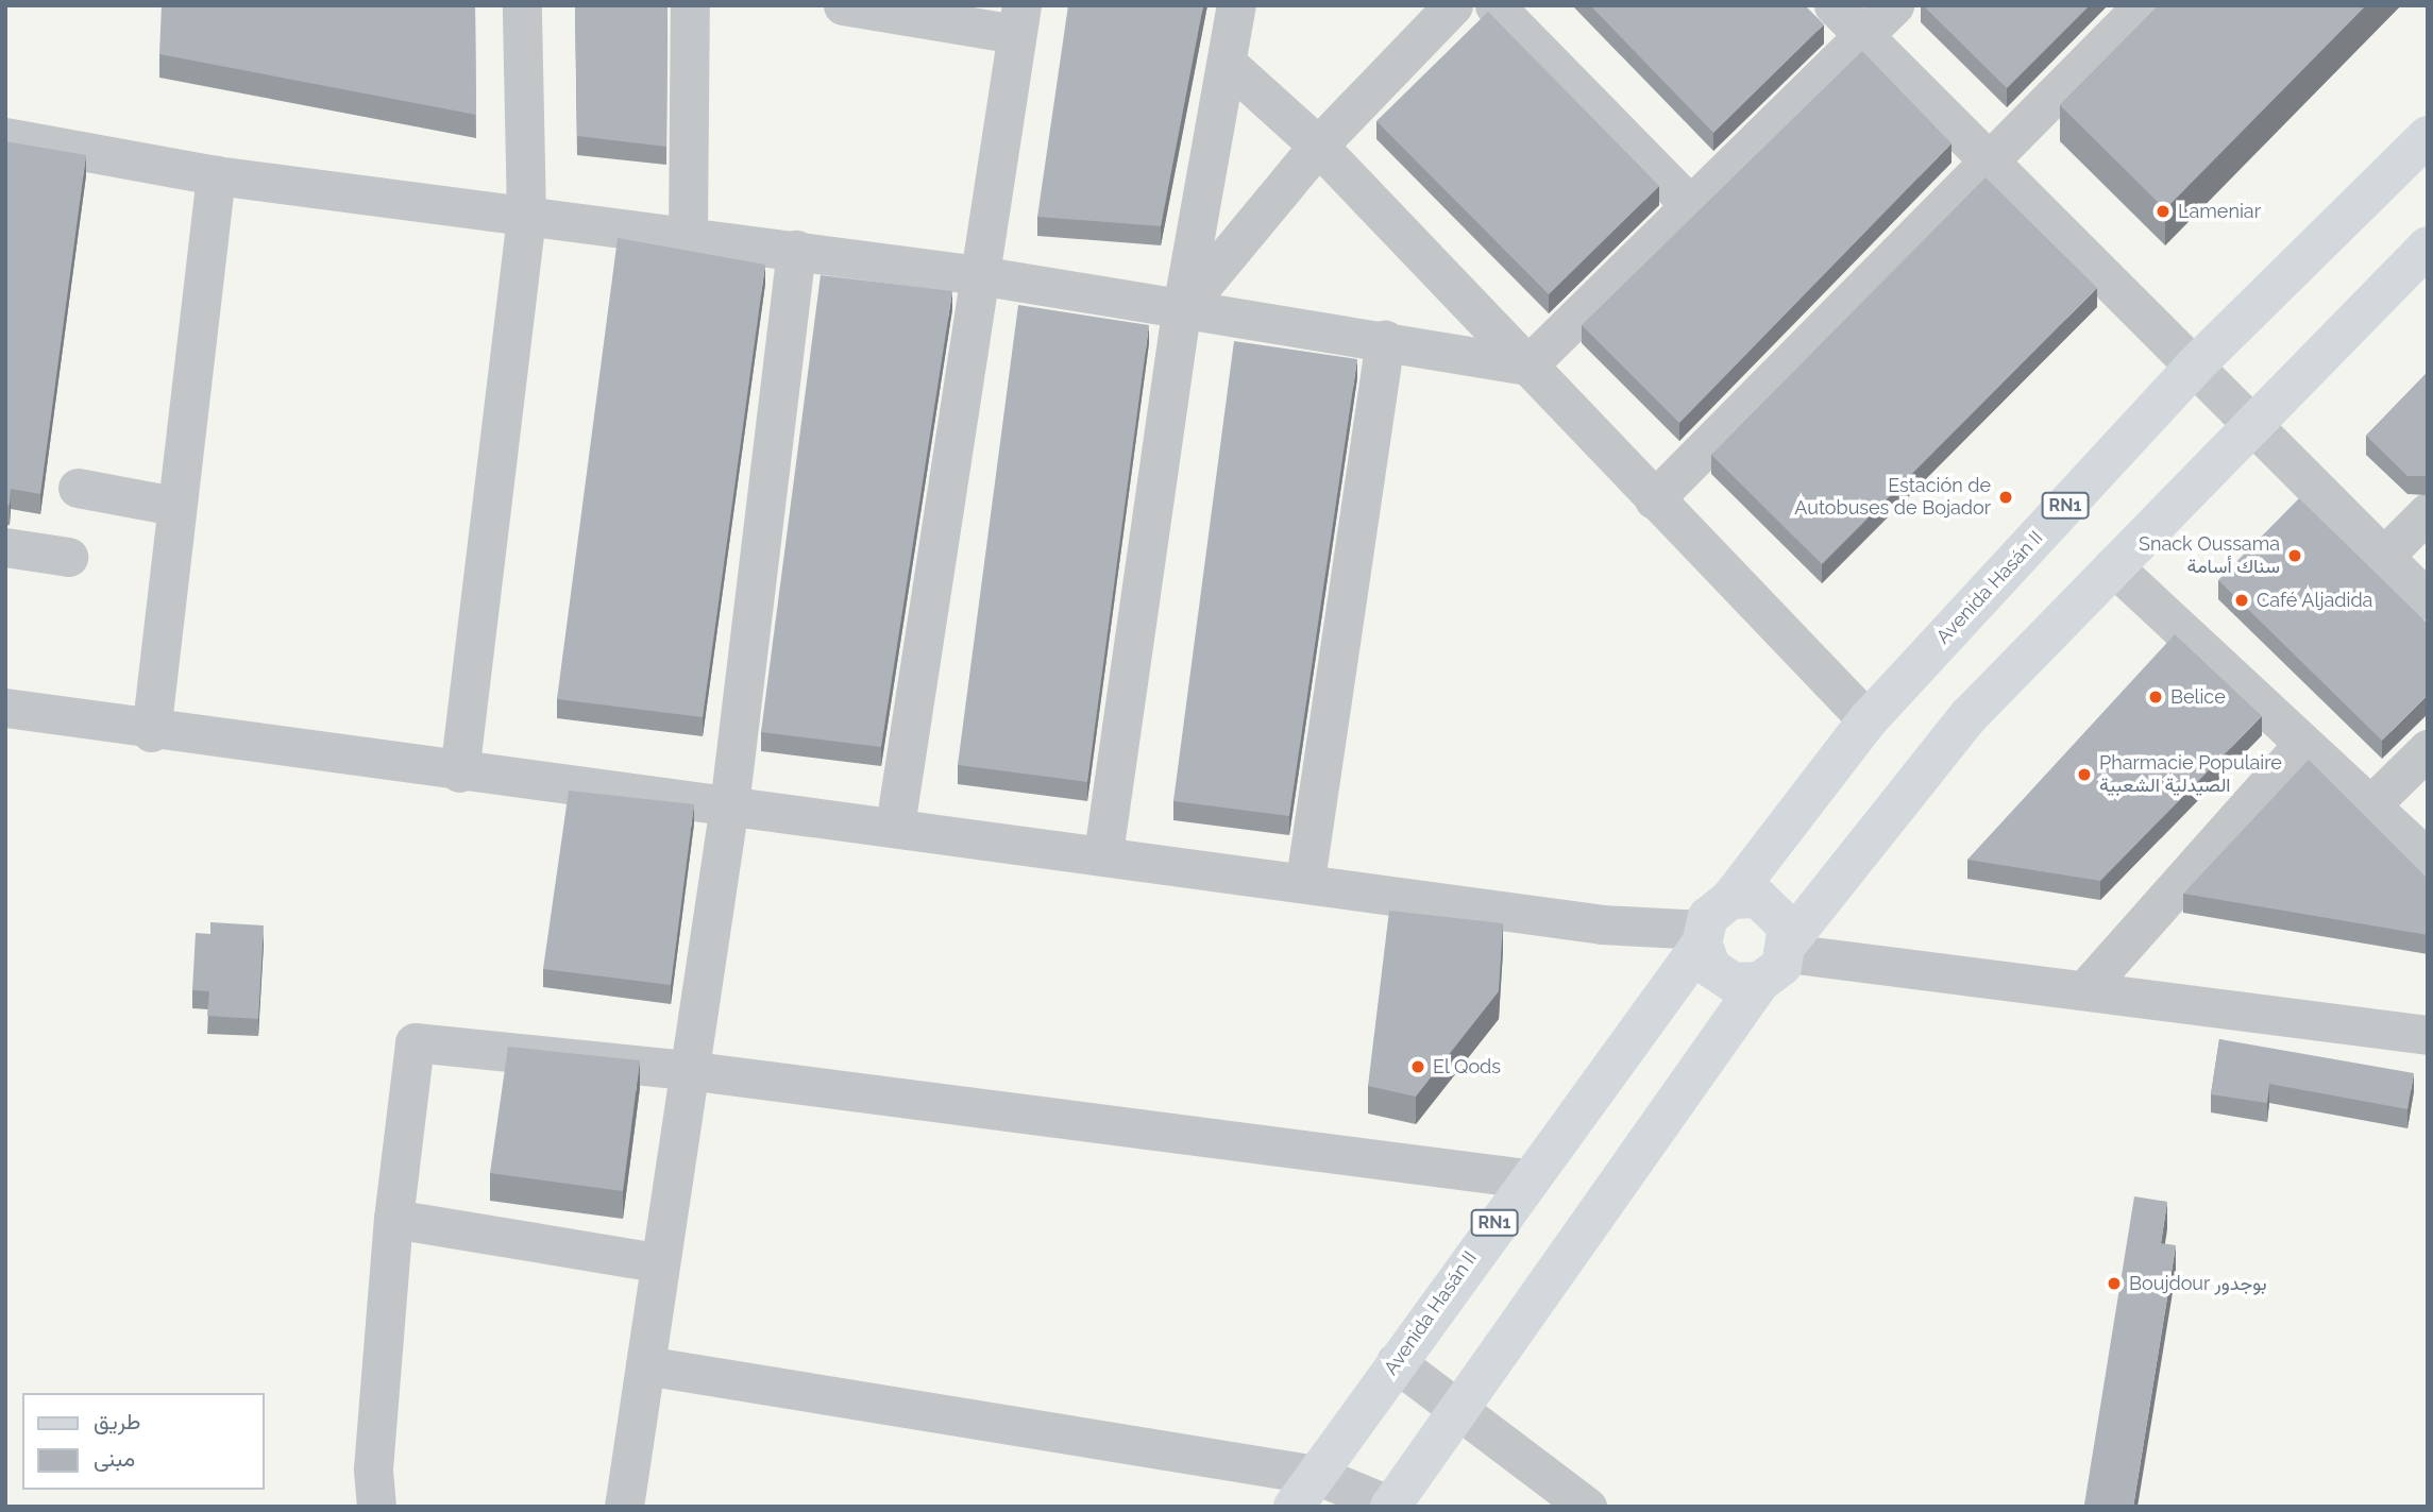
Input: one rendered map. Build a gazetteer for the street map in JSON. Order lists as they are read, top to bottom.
{
  "streets": {
    "main road": ["RN1", "Avenida Hasán II"]
  },
  "crossings": [
    ["RN1", "Avenida Hasán II"]
  ],
  "places": [
    "Lameniar",
    "Estación de Autobuses de Bojador",
    "Snack Oussama سناك أسامة",
    "Café Aljadida",
    "Belice",
    "Pharmacie Populaire الصيدلية الشعبية",
    "El Qods",
    "Boujdour بوجدور"
  ],
  "legend": ["طريق", "مبنى"]
}
